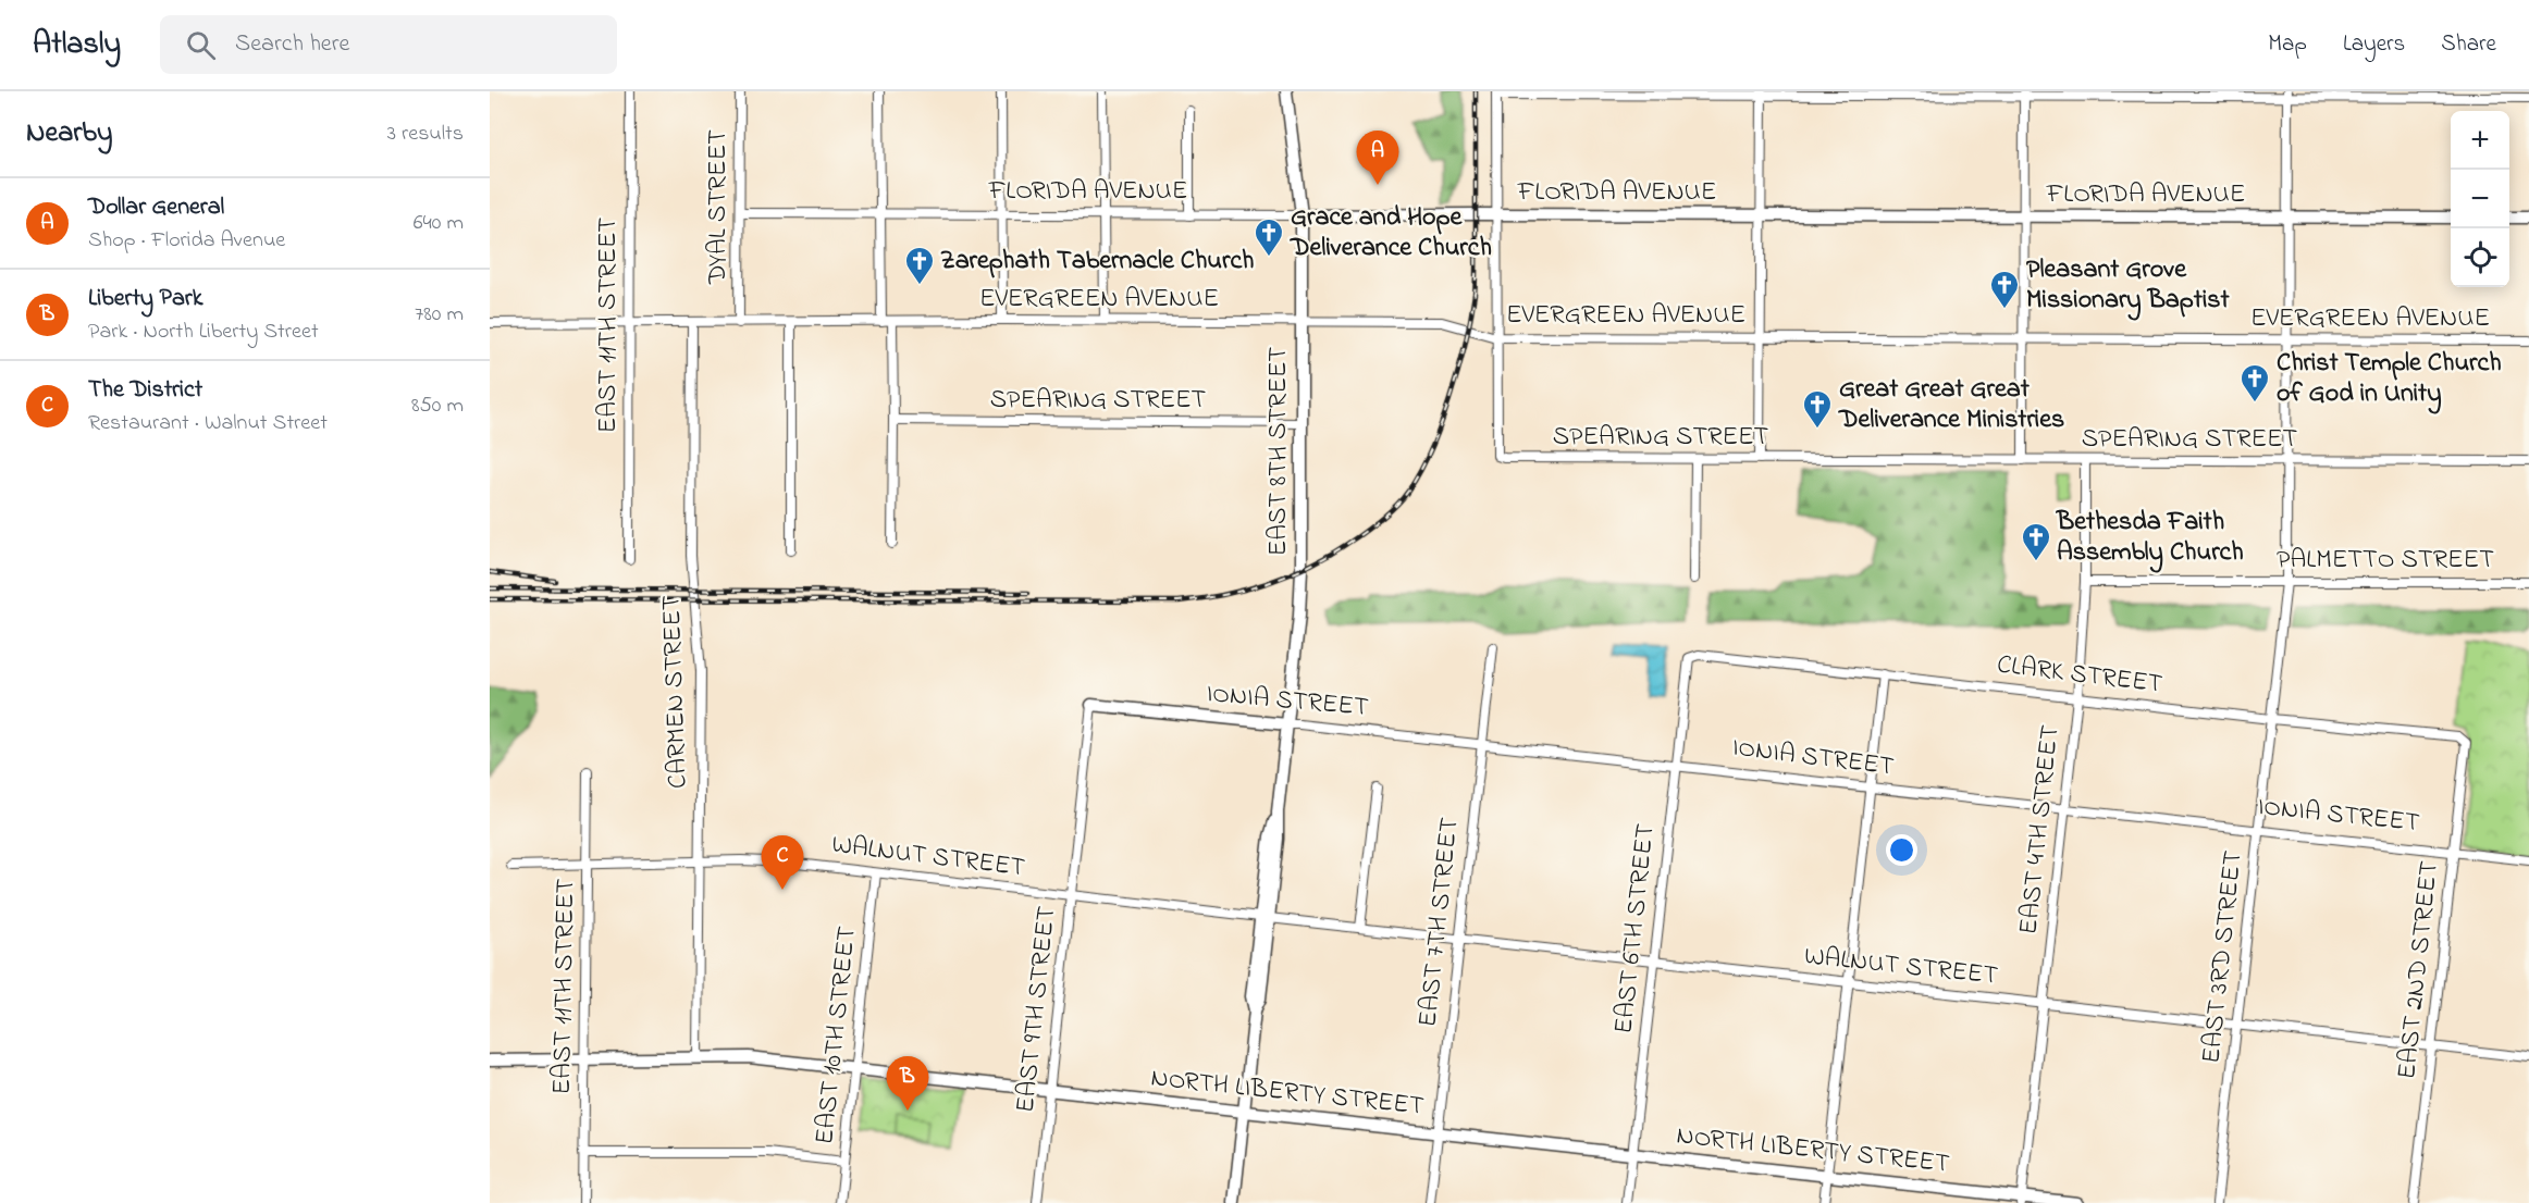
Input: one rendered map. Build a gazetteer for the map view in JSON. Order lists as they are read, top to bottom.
{
  "streets": {
    "street": [
      "FLORIDA AVENUE",
      "DYAL STREET",
      "EVERGREEN AVENUE",
      "EAST 11TH STREET",
      "SPEARING STREET",
      "EAST 8TH STREET",
      "PALMETTO STREET",
      "CLARK STREET",
      "CARMEN STREET",
      "IONIA STREET",
      "EAST 4TH STREET",
      "WALNUT STREET",
      "EAST 7TH STREET",
      "EAST 6TH STREET",
      "EAST 3RD STREET",
      "EAST 2ND STREET",
      "EAST 9TH STREET",
      "EAST 10TH STREET",
      "NORTH LIBERTY STREET"
    ]
  },
  "crossings": [
    ["FLORIDA AVENUE", "DYAL STREET"],
    ["FLORIDA AVENUE", "EAST 8TH STREET"],
    ["FLORIDA AVENUE", "EAST 3RD STREET"],
    ["DYAL STREET", "EVERGREEN AVENUE"],
    ["EVERGREEN AVENUE", "EAST 11TH STREET"],
    ["EVERGREEN AVENUE", "SPEARING STREET"],
    ["EVERGREEN AVENUE", "EAST 8TH STREET"],
    ["EVERGREEN AVENUE", "CARMEN STREET"],
    ["EVERGREEN AVENUE", "EAST 3RD STREET"],
    ["EAST 11TH STREET", "WALNUT STREET"],
    ["EAST 11TH STREET", "NORTH LIBERTY STREET"],
    ["SPEARING STREET", "EAST 8TH STREET"],
    ["SPEARING STREET", "EAST 4TH STREET"],
    ["SPEARING STREET", "EAST 3RD STREET"],
    ["EAST 8TH STREET", "IONIA STREET"],
    ["EAST 8TH STREET", "WALNUT STREET"],
    ["EAST 8TH STREET", "NORTH LIBERTY STREET"],
    ["PALMETTO STREET", "EAST 4TH STREET"],
    ["PALMETTO STREET", "EAST 3RD STREET"],
    ["CLARK STREET", "EAST 4TH STREET"],
    ["CLARK STREET", "EAST 6TH STREET"],
    ["CLARK STREET", "EAST 3RD STREET"],
    ["CLARK STREET", "EAST 2ND STREET"],
    ["CARMEN STREET", "WALNUT STREET"],
    ["CARMEN STREET", "NORTH LIBERTY STREET"],
    ["IONIA STREET", "EAST 4TH STREET"],
    ["IONIA STREET", "EAST 7TH STREET"],
    ["IONIA STREET", "EAST 6TH STREET"],
    ["IONIA STREET", "EAST 3RD STREET"],
    ["IONIA STREET", "EAST 2ND STREET"],
    ["IONIA STREET", "EAST 9TH STREET"],
    ["EAST 4TH STREET", "WALNUT STREET"],
    ["EAST 4TH STREET", "NORTH LIBERTY STREET"],
    ["WALNUT STREET", "EAST 7TH STREET"],
    ["WALNUT STREET", "EAST 6TH STREET"],
    ["WALNUT STREET", "EAST 3RD STREET"],
    ["WALNUT STREET", "EAST 2ND STREET"],
    ["WALNUT STREET", "EAST 9TH STREET"],
    ["WALNUT STREET", "EAST 10TH STREET"],
    ["EAST 7TH STREET", "NORTH LIBERTY STREET"],
    ["EAST 6TH STREET", "NORTH LIBERTY STREET"],
    ["EAST 9TH STREET", "NORTH LIBERTY STREET"],
    ["EAST 10TH STREET", "NORTH LIBERTY STREET"]
  ],
  "places": {
    "church": [
      "Grace and Hope Deliverance Church",
      "Zarephath Tabernacle Church",
      "Pleasant Grove Missionary Baptist",
      "Christ Temple Church of God in Unity",
      "Great Great Great Deliverance Ministries",
      "Bethesda Faith Assembly Church"
    ]
  },
  "page": {
    "header": "Atlasly",
    "search": "Search here",
    "nav": ["Map", "Layers", "Share"],
    "heading": ["Nearby", "3 results"],
    "map_buttons": ["+", "−"],
    "pins": ["A", "C", "B"],
    "list": [
      {
        "mark": "A",
        "name": "Dollar General",
        "note": "Shop · Florida Avenue",
        "value": "640 m"
      },
      {
        "mark": "B",
        "name": "Liberty Park",
        "note": "Park · North Liberty Street",
        "value": "780 m"
      },
      {
        "mark": "C",
        "name": "The District",
        "note": "Restaurant · Walnut Street",
        "value": "850 m"
      }
    ]
  }
}
